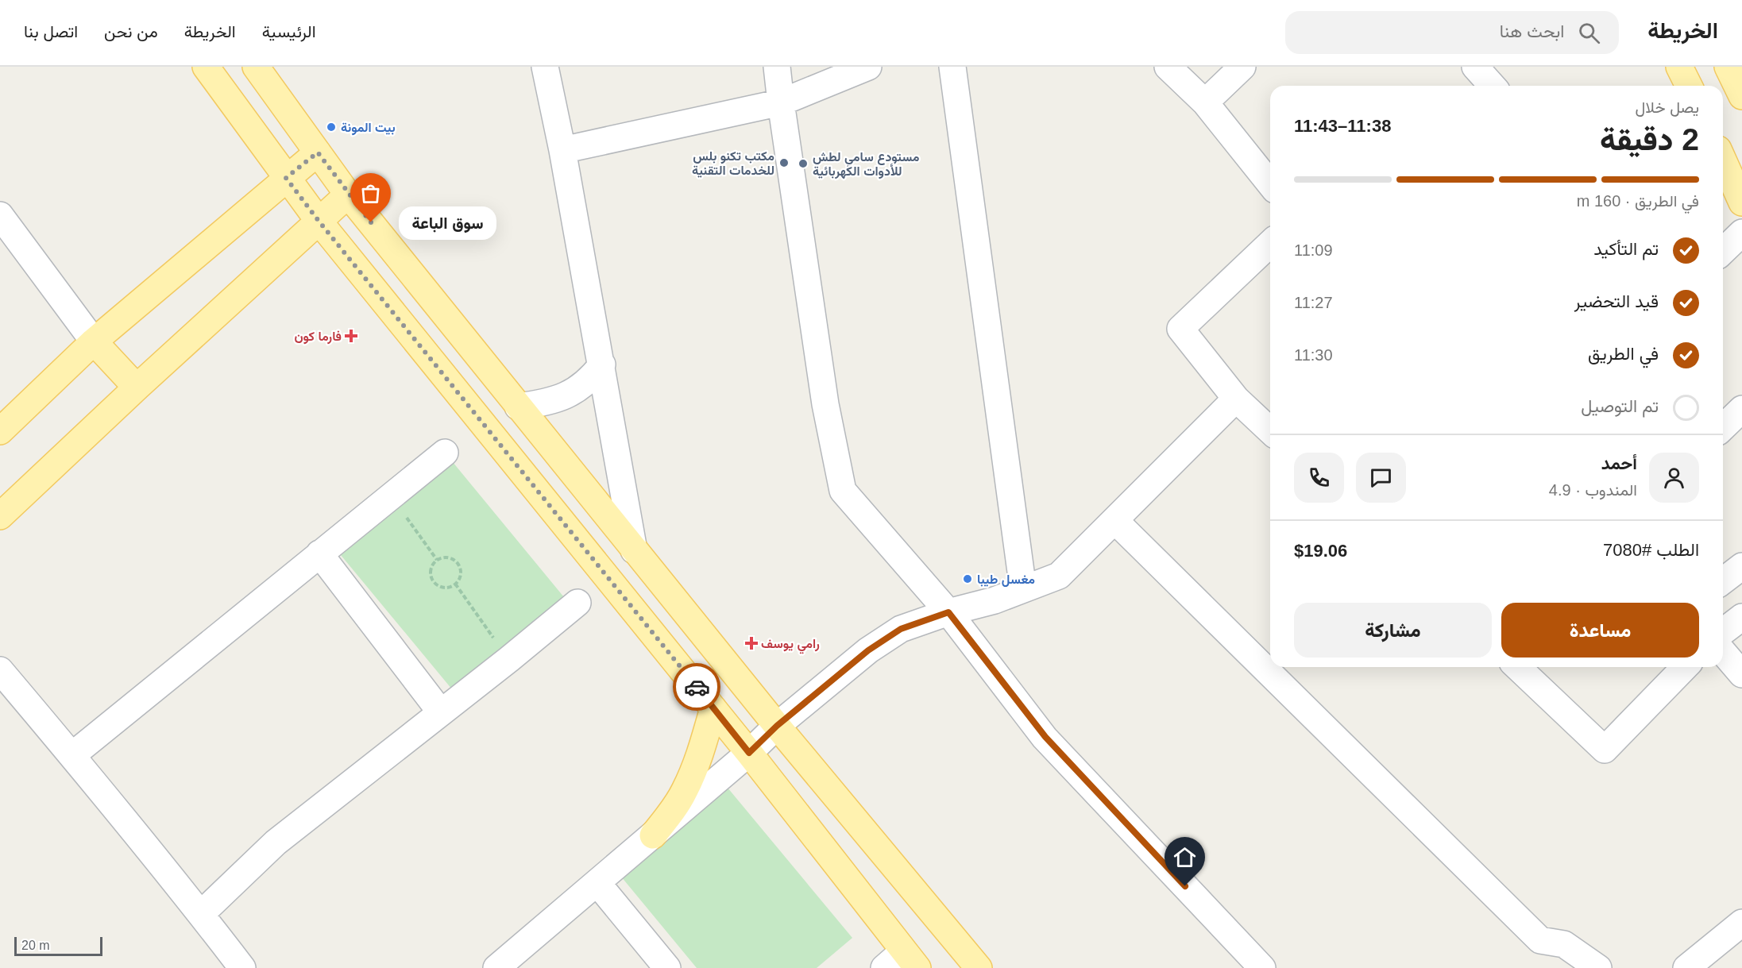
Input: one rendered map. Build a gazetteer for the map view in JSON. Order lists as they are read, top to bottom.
{
  "places": {
    "other": [
      "بيت المونة",
      "مكتب تكنو بلس للخدمات التقنية",
      "مستودع سامي لطش للأدوات الكهربائية",
      "سوق الباعة",
      "مغسل طيبا"
    ],
    "health": ["فارما كون", "رامي يوسف"]
  },
  "scale_bar": "20 m",
  "page": {
    "header": "الخريطة",
    "search": "ابحث هنا",
    "nav": [
      "الرئيسية",
      "الخريطة",
      "من نحن",
      "اتصل بنا"
    ],
    "heading": ["2 دقيقة", "يصل خلال", "11:38–11:43"],
    "panel": [
      "أحمد",
      "المندوب · 4.9",
      "الطلب #7080",
      "$19.06"
    ],
    "bar": "في الطريق · 160 m",
    "bubble": "سوق الباعة",
    "list": [
      ["تم التأكيد", "11:09"],
      ["قيد التحضير", "11:27"],
      ["في الطريق", "11:30"],
      "تم التوصيل"
    ],
    "buttons": ["مساعدة", "مشاركة"],
    "scale": "20 m"
  }
}
